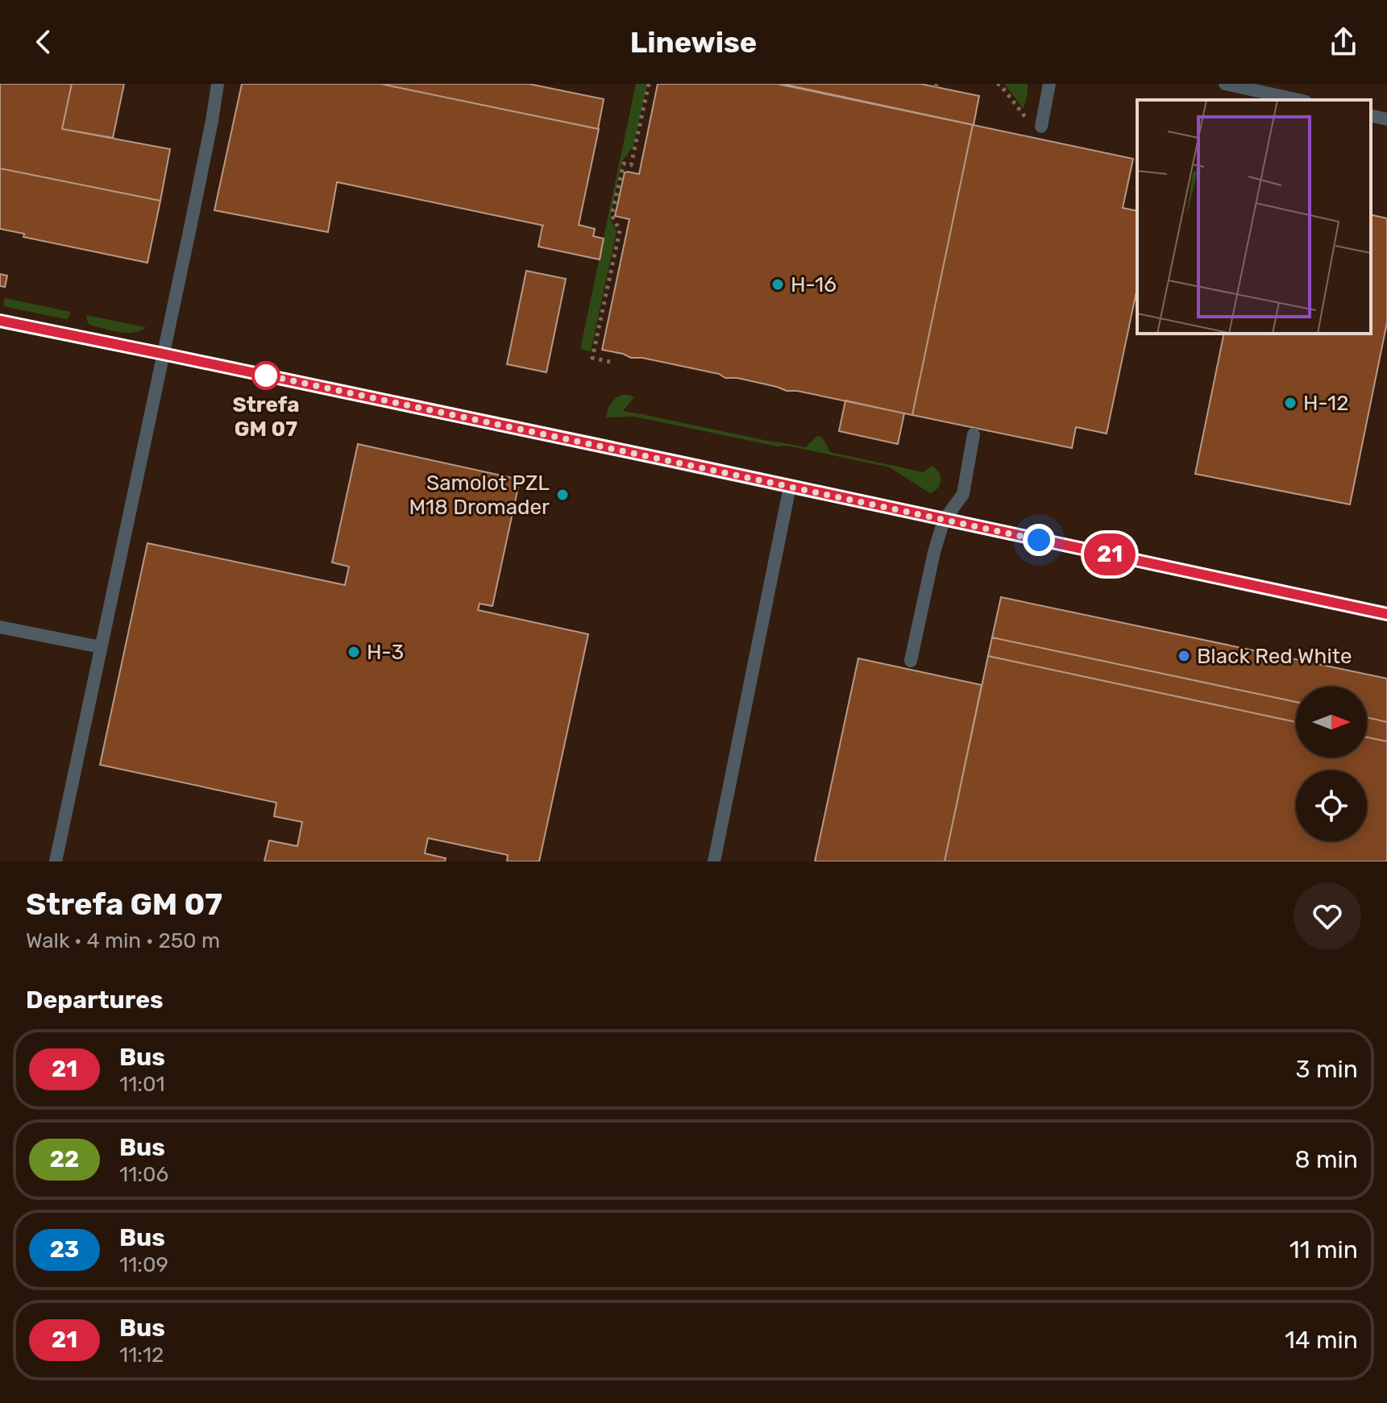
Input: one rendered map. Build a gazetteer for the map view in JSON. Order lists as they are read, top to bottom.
{
  "places": [
    "H-16",
    "Strefa GM 07",
    "H-12",
    "Samolot PZL M18 Dromader",
    "H-3",
    "Black Red White"
  ],
  "lines": ["bus line 21"],
  "north": "right",
  "page": {
    "header": "Linewise",
    "on_map": "21",
    "heading": [
      ["Strefa GM 07", "Walk · 4 min · 250 m"],
      "Departures"
    ],
    "list": [
      {
        "mark": "21",
        "name": "Bus",
        "note": "11:01",
        "value": "3 min"
      },
      {
        "mark": "22",
        "name": "Bus",
        "note": "11:06",
        "value": "8 min"
      },
      {
        "mark": "23",
        "name": "Bus",
        "note": "11:09",
        "value": "11 min"
      },
      {
        "mark": "21",
        "name": "Bus",
        "note": "11:12",
        "value": "14 min"
      }
    ]
  }
}
